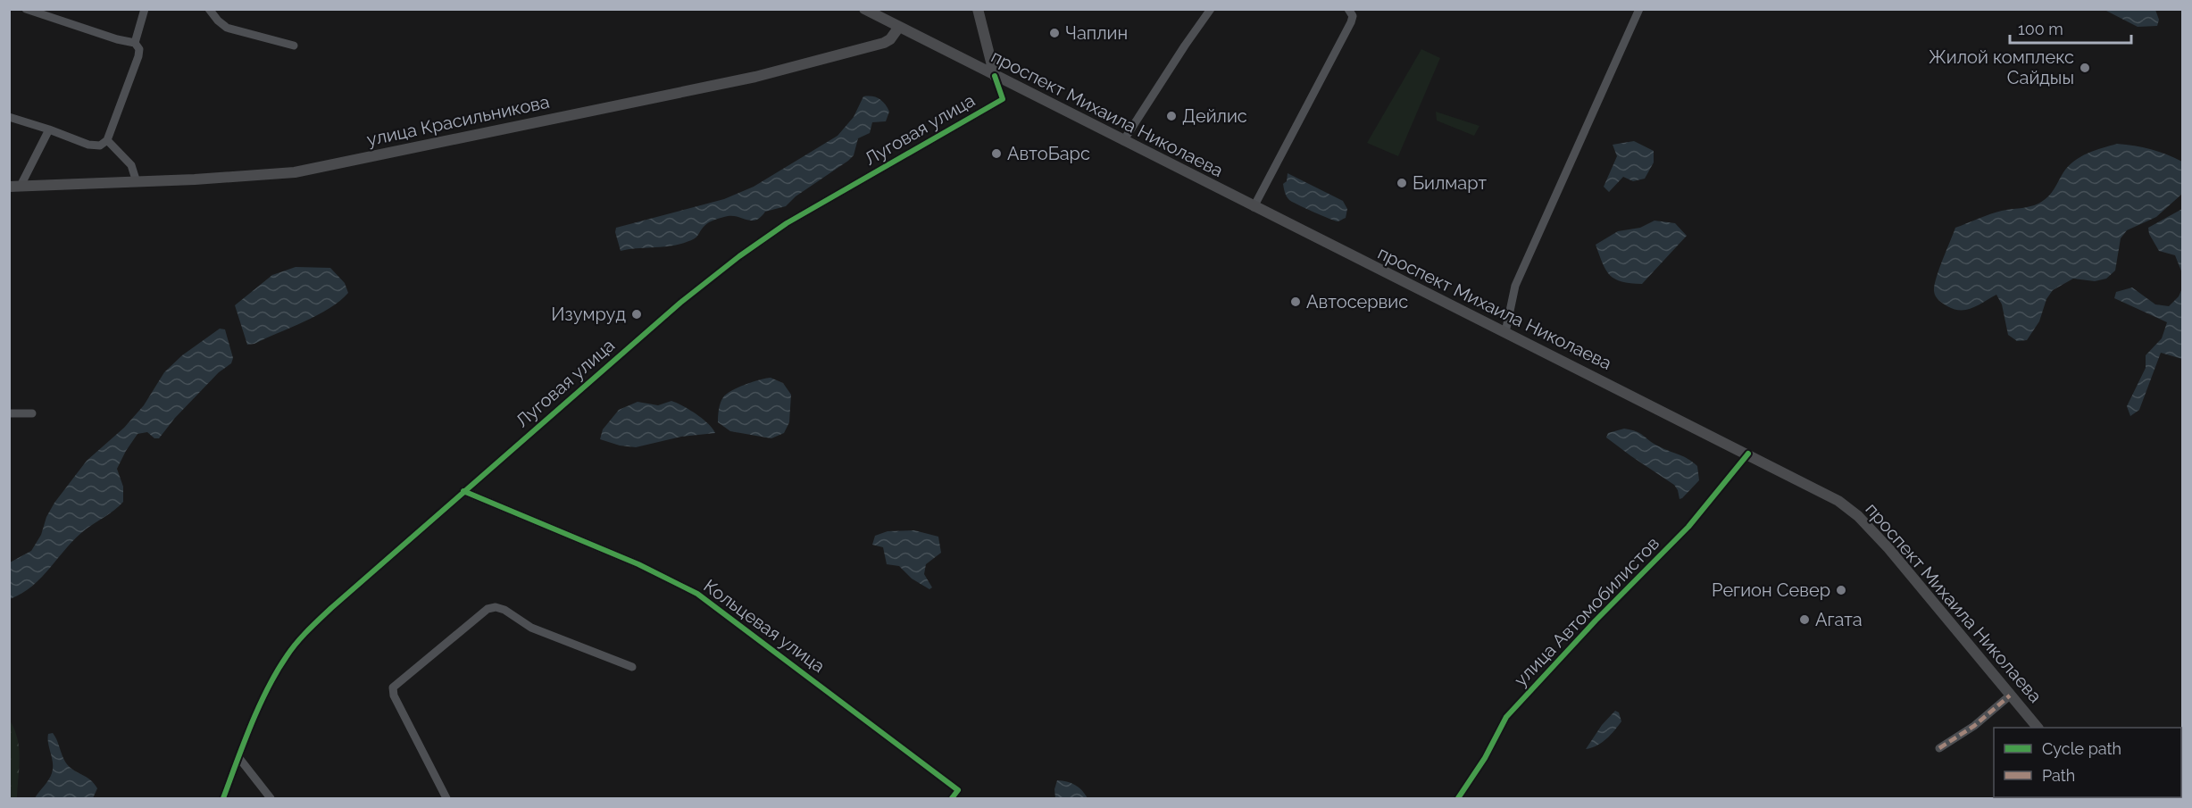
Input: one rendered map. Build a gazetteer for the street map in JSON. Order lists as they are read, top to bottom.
{
  "streets": {
    "main road": ["проспект Михаила Николаева", "улица Красильникова"],
    "street": ["Луговая улица", "улица Автомобилистов", "Кольцевая улица"]
  },
  "crossings": [
    ["проспект Михаила Николаева", "улица Красильникова"],
    ["проспект Михаила Николаева", "Луговая улица"],
    ["проспект Михаила Николаева", "улица Автомобилистов"],
    ["Луговая улица", "Кольцевая улица"]
  ],
  "places": [
    "Чаплин",
    "Жилой комплекс Сайдыы",
    "Дейлис",
    "АвтоБарс",
    "Билмарт",
    "Автосервис",
    "Изумруд",
    "Регион Север",
    "Агата"
  ],
  "legend": ["Cycle path", "Path"],
  "scale_bar": "100 m"
}
